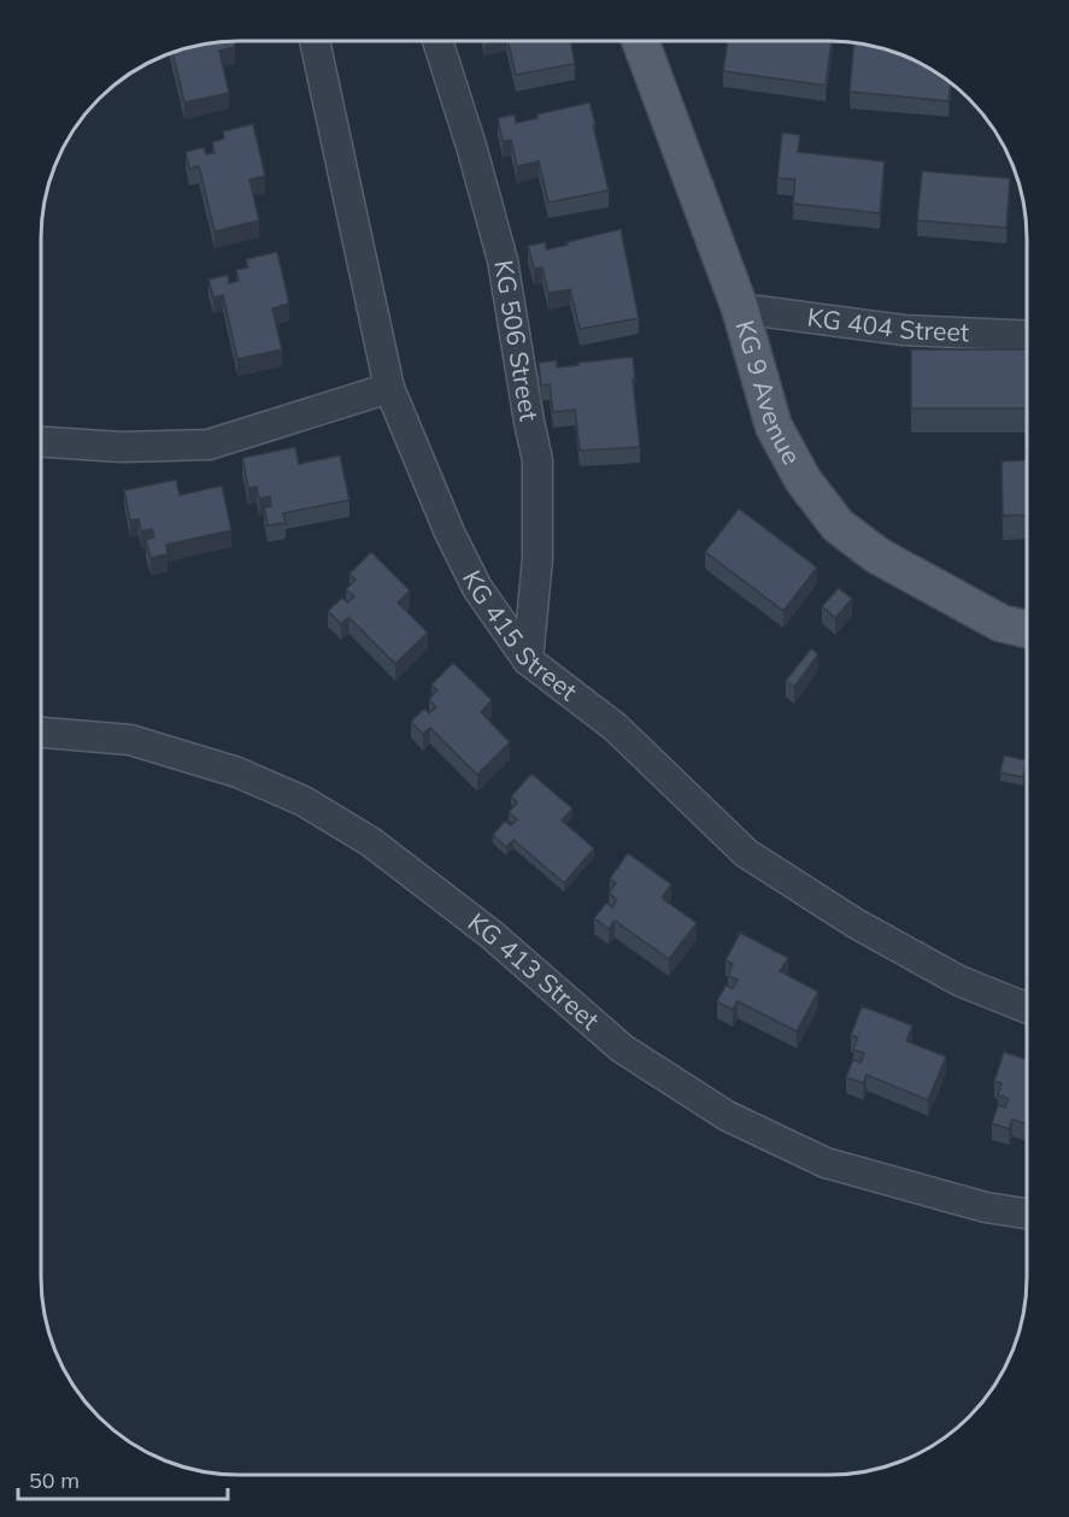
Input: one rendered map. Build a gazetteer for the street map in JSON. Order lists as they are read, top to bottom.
{
  "streets": {
    "main road": ["KG 9 Avenue"],
    "street": [
      "KG 404 Street",
      "KG 506 Street",
      "KG 415 Street",
      "KG 413 Street"
    ]
  },
  "crossings": [
    ["KG 404 Street", "KG 9 Avenue"],
    ["KG 506 Street", "KG 415 Street"]
  ],
  "scale_bar": "50 m"
}
